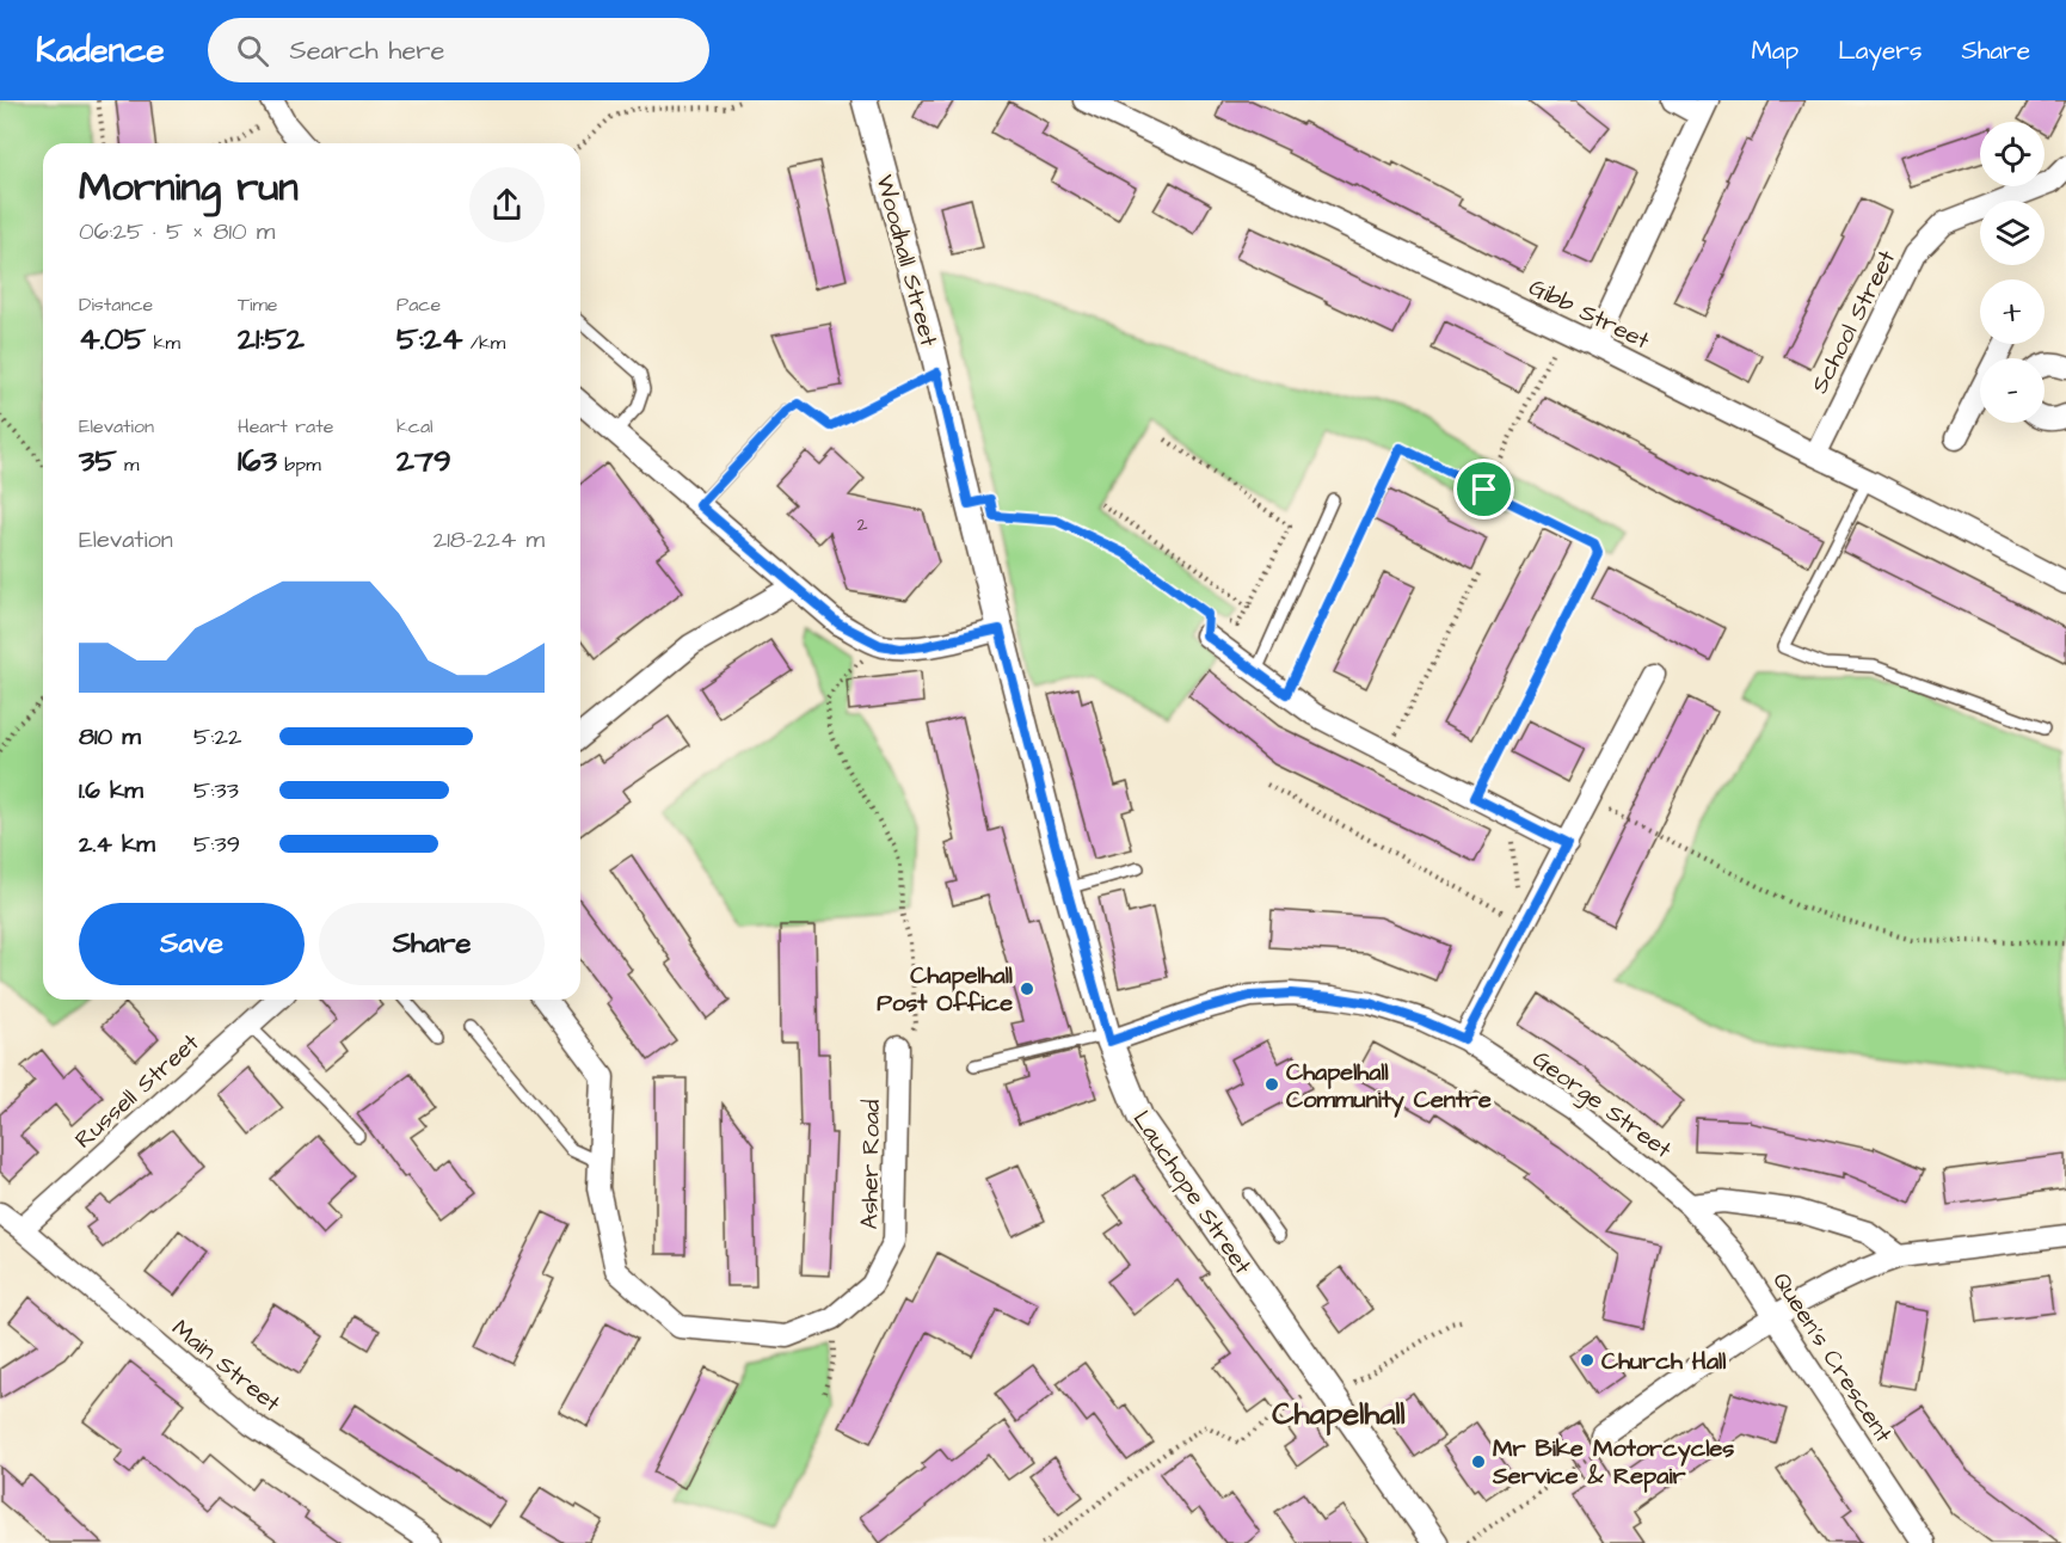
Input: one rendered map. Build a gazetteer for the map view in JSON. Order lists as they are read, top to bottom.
{
  "streets": {
    "street": [
      "Woodhall Street",
      "Gibb Street",
      "School Street",
      "Russell Street",
      "George Street",
      "Asher Road",
      "Lauchope Street",
      "Queen's Crescent",
      "Main Street"
    ]
  },
  "crossings": [
    ["Woodhall Street", "Lauchope Street"],
    ["Gibb Street", "School Street"],
    ["Russell Street", "Main Street"],
    ["George Street", "Lauchope Street"],
    ["George Street", "Queen's Crescent"]
  ],
  "districts": ["Chapelhall"],
  "places": [
    "Chapelhall Post Office",
    "Chapelhall Community Centre",
    "Church Hall",
    "Mr Bike Motorcycles Service & Repair"
  ],
  "house_numbers": ["2"],
  "page": {
    "header": "Kadence",
    "search": "Search here",
    "nav": ["Map", "Layers", "Share"],
    "map_buttons": ["+", "−"],
    "heading": ["Morning run", "06:25 · 5 × 810 m"],
    "stats": [
      ["Distance", "4.05 km"],
      ["Time", "21:52"],
      ["Pace", "5:24 /km"],
      ["Elevation", "35 m"],
      ["Heart rate", "163 bpm"],
      ["kcal", "279"]
    ],
    "chart": ["Elevation", "218–224 m"],
    "list": [
      {
        "name": "810 m",
        "note": "5:22"
      },
      {
        "name": "1.6 km",
        "note": "5:33"
      },
      {
        "name": "2.4 km",
        "note": "5:39"
      }
    ],
    "buttons": ["Save", "Share"]
  }
}
